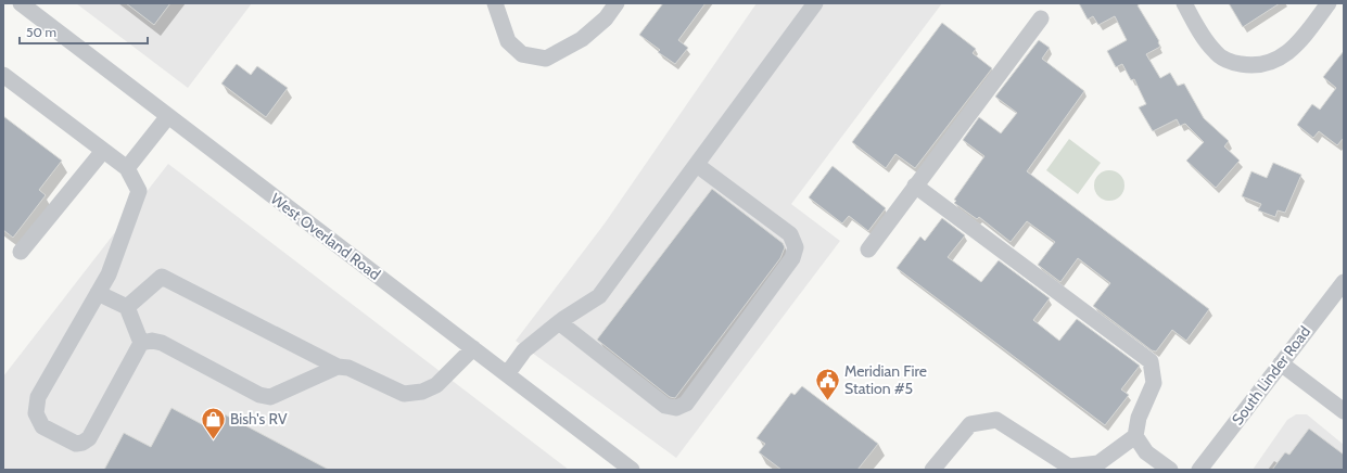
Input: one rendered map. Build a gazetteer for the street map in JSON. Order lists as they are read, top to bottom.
{
  "streets": {
    "street": ["West Overland Road", "South Linder Road"]
  },
  "places": {
    "public building": ["Meridian Fire Station #5"],
    "shop": ["Bish's RV"]
  },
  "scale_bar": "50 m"
}
